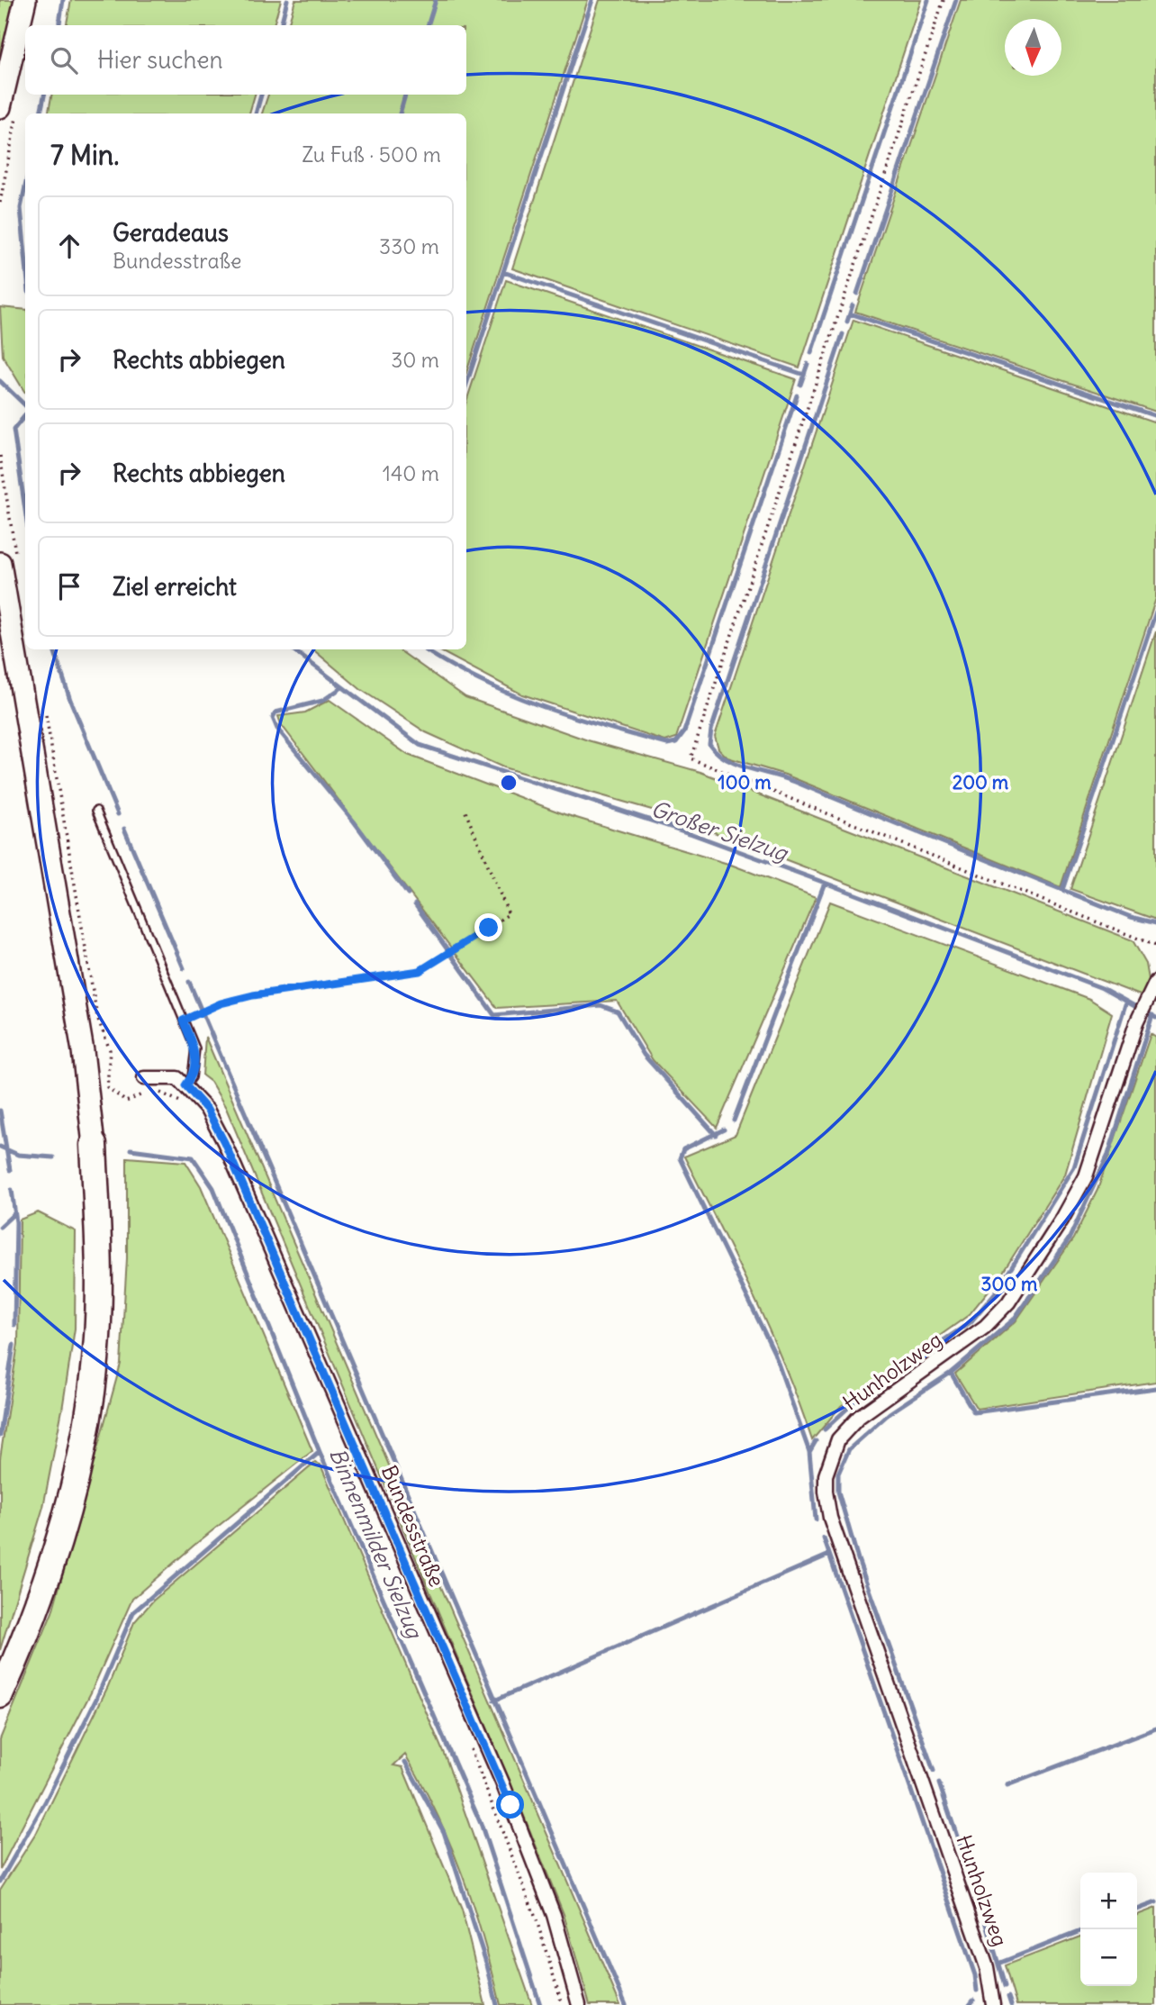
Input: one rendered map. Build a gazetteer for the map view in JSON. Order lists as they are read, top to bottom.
{
  "streets": {
    "street": ["Hunholzweg", "Bundesstraße"]
  },
  "water": ["Großer Sielzug", "Binnenmilder Sielzug"],
  "north": "bottom",
  "page": {
    "search": "Hier suchen",
    "heading": ["7 Min.", "Zu Fuß · 500 m"],
    "list": [
      ["Geradeaus", "Bundesstraße", "330 m"],
      ["Rechts abbiegen", "30 m"],
      ["Rechts abbiegen", "140 m"],
      "Ziel erreicht"
    ],
    "map_buttons": ["+", "−"]
  },
  "rings": ["100 m", "200 m", "300 m"]
}
